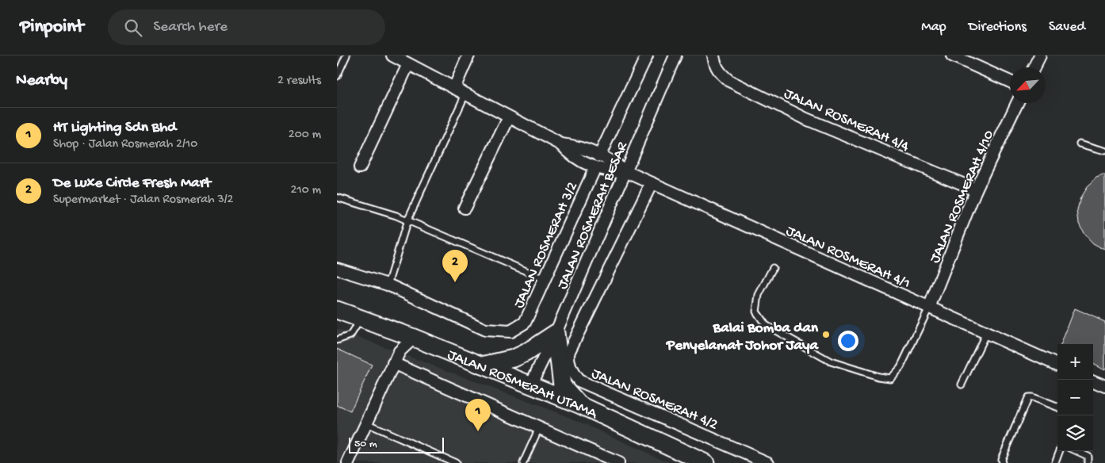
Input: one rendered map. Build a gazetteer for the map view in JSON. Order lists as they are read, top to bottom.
{
  "streets": {
    "main road": ["JALAN ROSMERAH UTAMA"],
    "street": [
      "JALAN ROSMERAH 4/4",
      "JALAN ROSMERAH 4/10",
      "JALAN ROSMERAH BESAR",
      "JALAN ROSMERAH 3/2",
      "JALAN ROSMERAH 4/1",
      "JALAN ROSMERAH 4/2"
    ]
  },
  "crossings": [
    ["JALAN ROSMERAH 4/4", "JALAN ROSMERAH 4/10"],
    ["JALAN ROSMERAH 4/10", "JALAN ROSMERAH 4/1"],
    ["JALAN ROSMERAH BESAR", "JALAN ROSMERAH 4/1"],
    ["JALAN ROSMERAH BESAR", "JALAN ROSMERAH UTAMA"],
    ["JALAN ROSMERAH 4/1", "JALAN ROSMERAH 4/2"]
  ],
  "places": ["Balai Bomba dan Penyelamat Johor Jaya"],
  "scale_bar": "50 m",
  "north": "bottom left",
  "page": {
    "header": "Pinpoint",
    "search": "Search here",
    "nav": ["Map", "Directions", "Saved"],
    "heading": ["Nearby", "2 results"],
    "list": [
      {
        "mark": "1",
        "name": "HT Lighting Sdn Bhd",
        "note": "Shop · Jalan Rosmerah 2/10",
        "value": "200 m"
      },
      {
        "mark": "2",
        "name": "De Luxe Circle Fresh Mart",
        "note": "Supermarket · Jalan Rosmerah 3/2",
        "value": "210 m"
      }
    ],
    "pins": ["2", "1"],
    "map_buttons": ["+", "−"],
    "scale": "50 m"
  }
}
